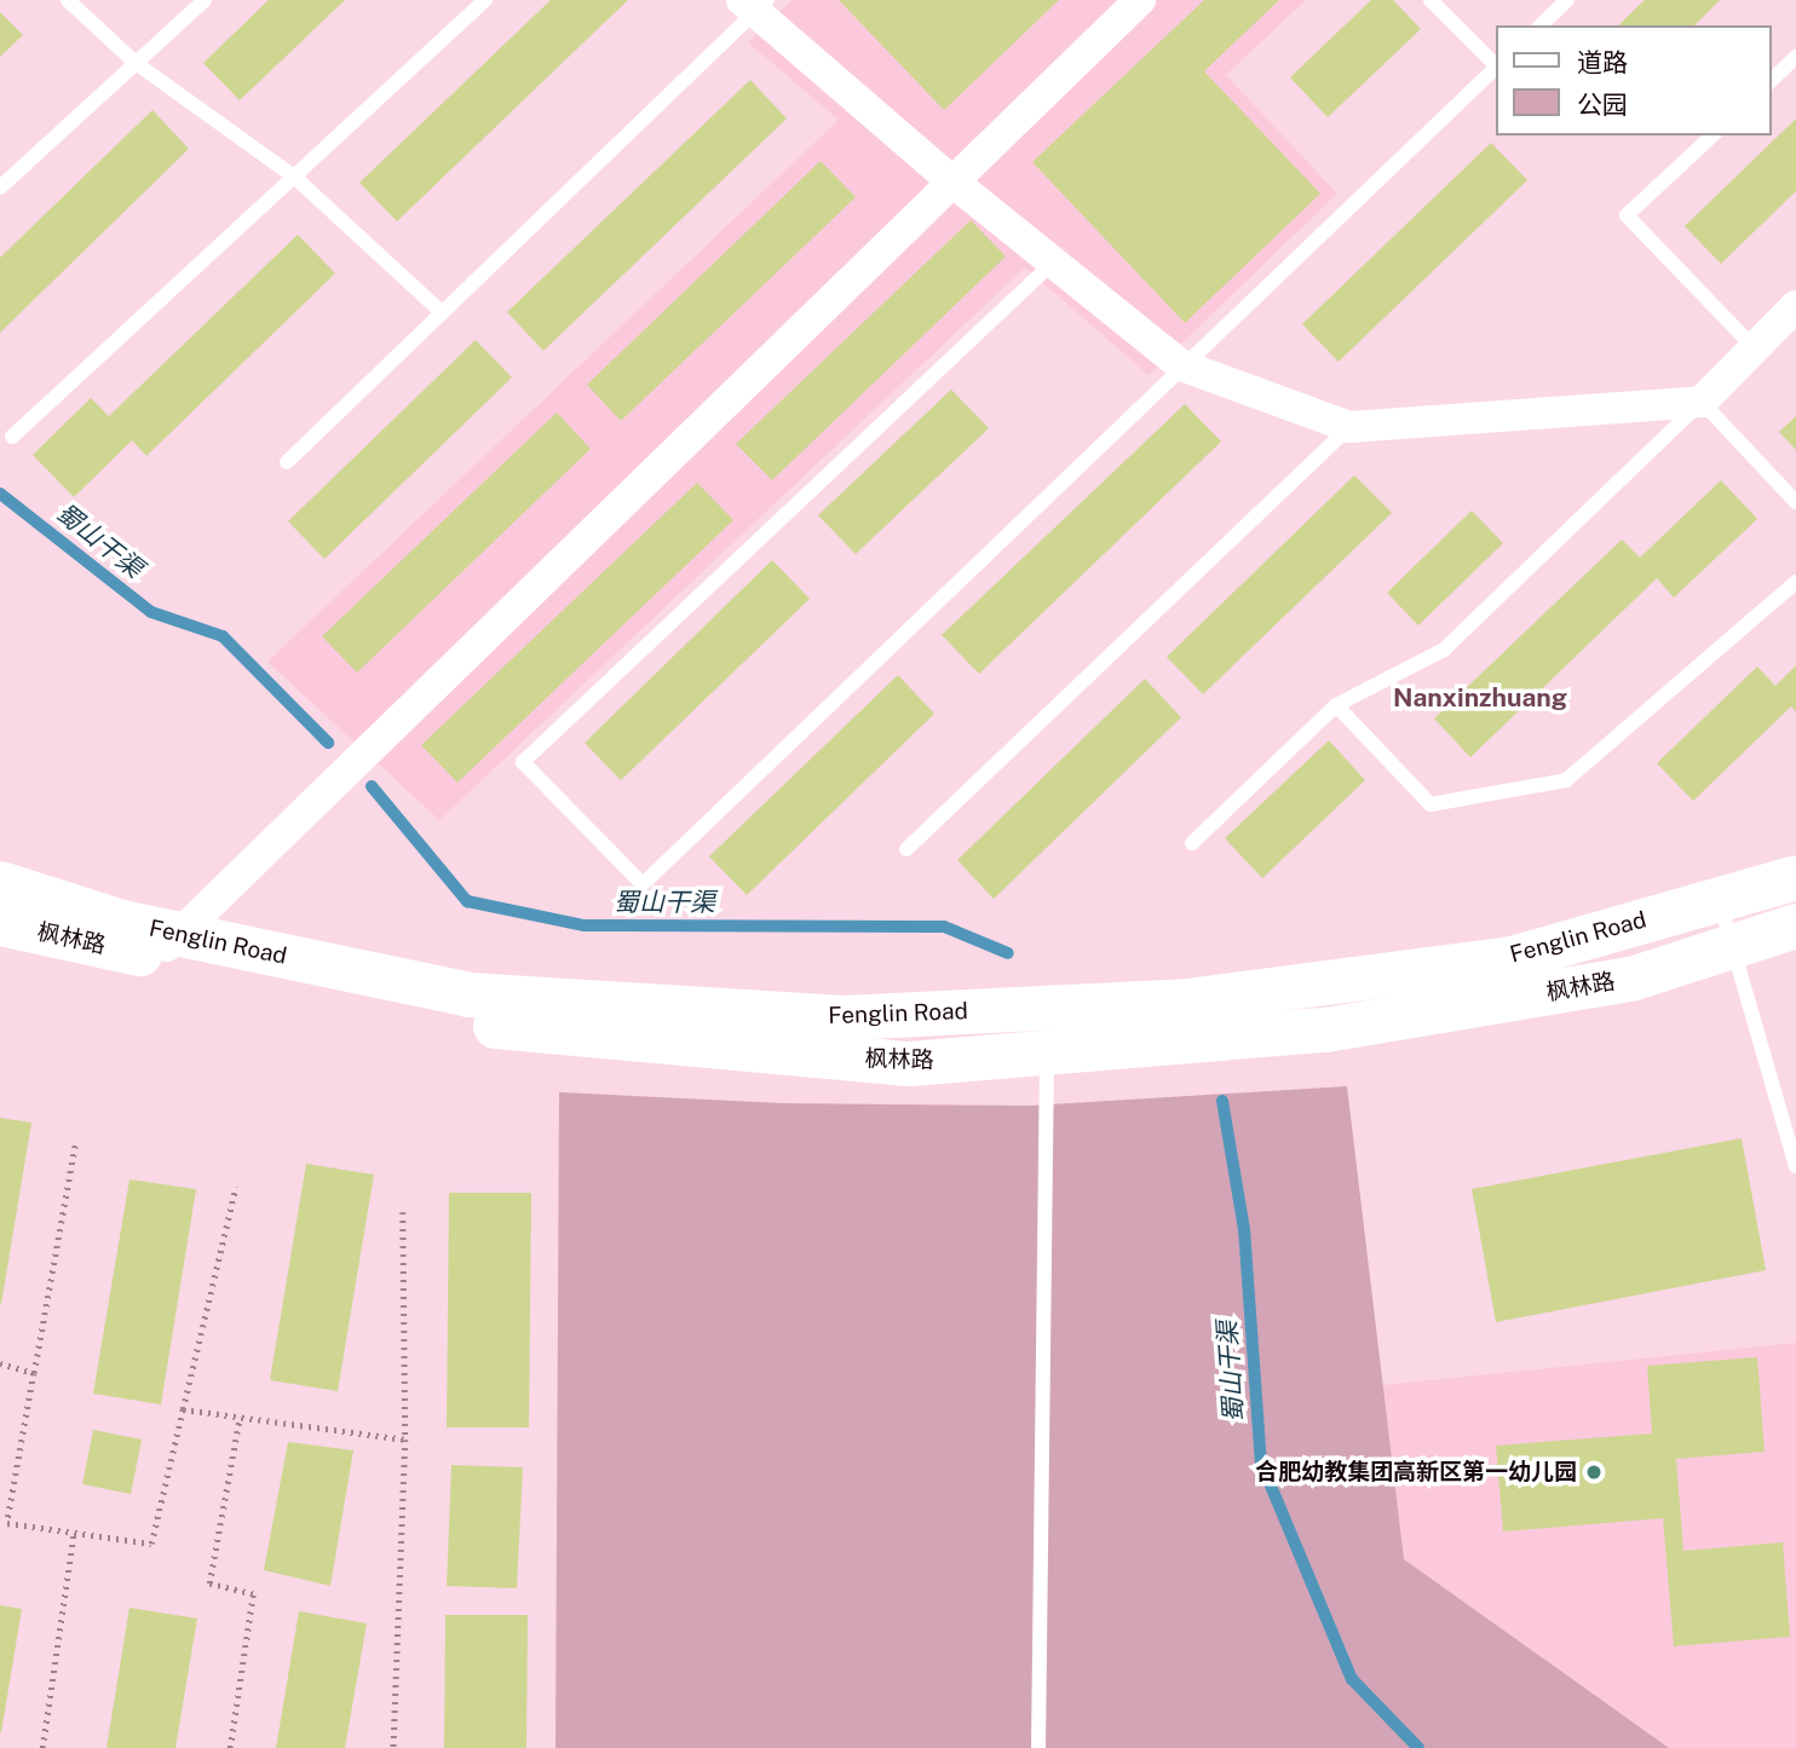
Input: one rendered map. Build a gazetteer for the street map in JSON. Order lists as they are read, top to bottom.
{
  "streets": {
    "main road": ["Fenglin Road", "枫林路"]
  },
  "crossings": [
    ["Fenglin Road", "枫林路"]
  ],
  "districts": ["Nanxinzhuang"],
  "water": ["蜀山干渠"],
  "places": ["合肥幼教集团高新区第一幼儿园"],
  "legend": ["道路", "公园"]
}
